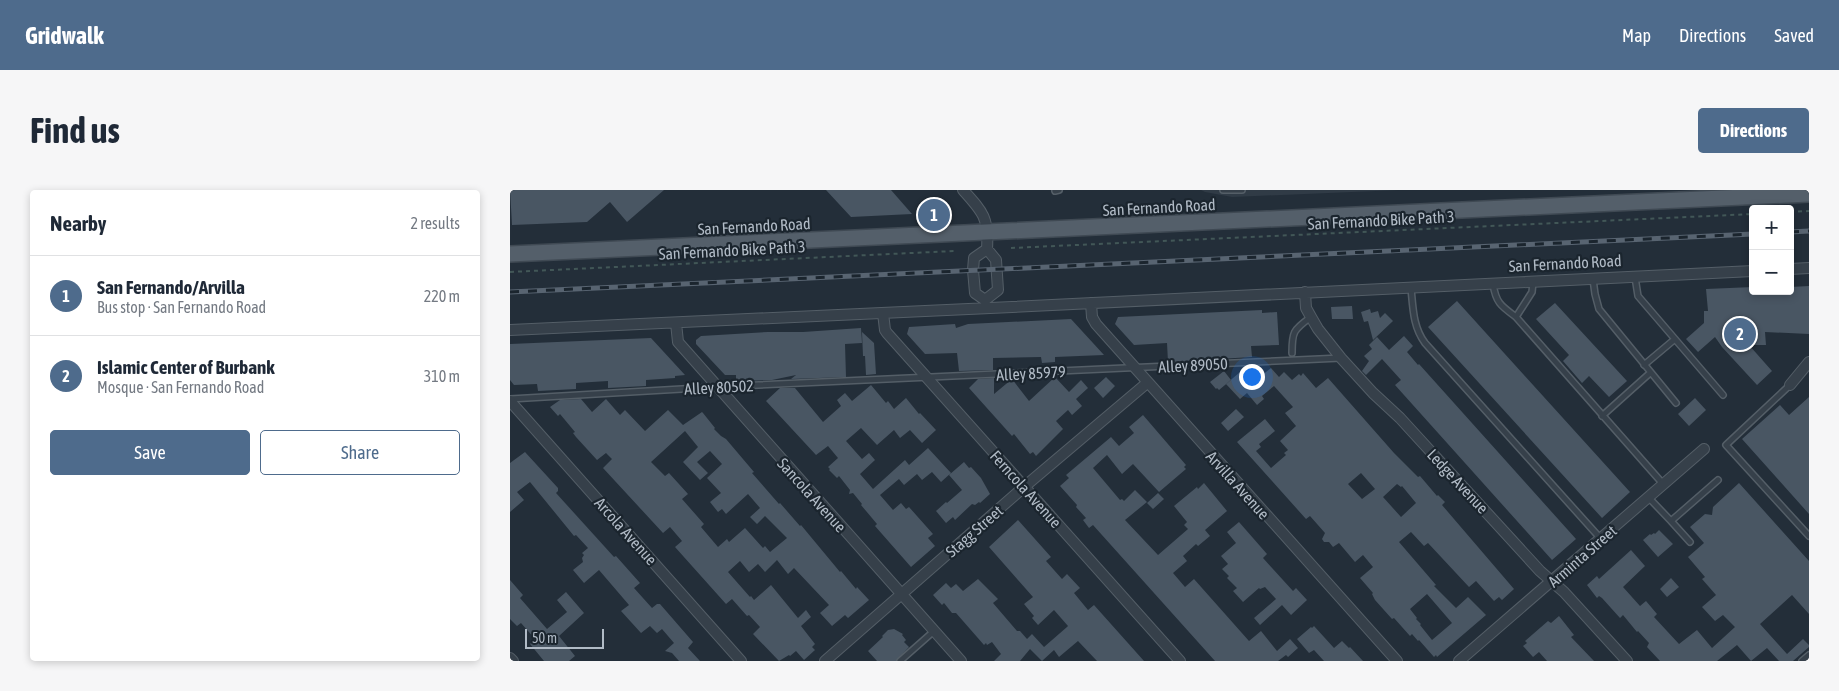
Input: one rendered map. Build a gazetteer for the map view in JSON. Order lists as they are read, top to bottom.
{
  "streets": {
    "main road": ["San Fernando Road"],
    "street": [
      "Ledge Avenue",
      "Arvilla Avenue",
      "Ferncola Avenue",
      "Sancola Avenue",
      "Arcola Avenue",
      "Stagg Street",
      "Arminta Street"
    ],
    "lane": ["Alley 89050", "Alley 85979", "Alley 80502"],
    "path": ["San Fernando Bike Path 3"]
  },
  "crossings": [
    ["San Fernando Road", "Ledge Avenue"],
    ["San Fernando Road", "Arvilla Avenue"],
    ["San Fernando Road", "Ferncola Avenue"],
    ["San Fernando Road", "Sancola Avenue"],
    ["Alley 89050", "Alley 85979"],
    ["Alley 89050", "Ledge Avenue"],
    ["Alley 89050", "Arvilla Avenue"],
    ["Alley 85979", "Alley 80502"],
    ["Alley 85979", "Arvilla Avenue"],
    ["Alley 85979", "Ferncola Avenue"],
    ["Alley 80502", "Ferncola Avenue"],
    ["Alley 80502", "Sancola Avenue"],
    ["Alley 80502", "Arcola Avenue"],
    ["Ledge Avenue", "Arminta Street"],
    ["Arvilla Avenue", "Stagg Street"],
    ["Ferncola Avenue", "Stagg Street"],
    ["Sancola Avenue", "Stagg Street"]
  ],
  "scale_bar": "50 m",
  "page": {
    "header": "Gridwalk",
    "nav": ["Map", "Directions", "Saved"],
    "buttons": [
      "Directions",
      ["Save", "Share"]
    ],
    "title": "Find us",
    "heading": ["Nearby", "2 results"],
    "pins": ["1", "2"],
    "map_buttons": ["+", "−"],
    "list": [
      {
        "mark": "1",
        "name": "San Fernando/Arvilla",
        "note": "Bus stop · San Fernando Road",
        "value": "220 m"
      },
      {
        "mark": "2",
        "name": "Islamic Center of Burbank",
        "note": "Mosque · San Fernando Road",
        "value": "310 m"
      }
    ],
    "scale": "50 m"
  }
}
